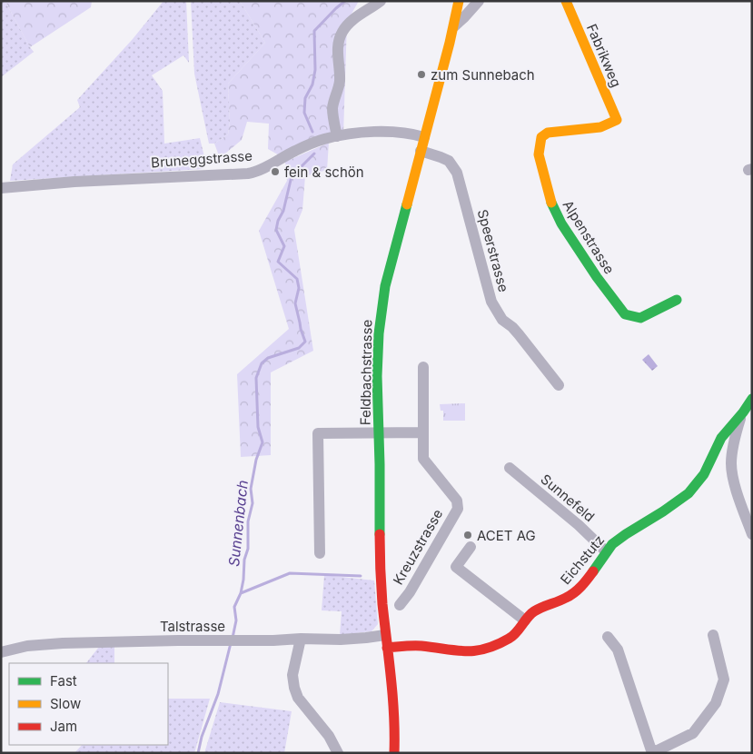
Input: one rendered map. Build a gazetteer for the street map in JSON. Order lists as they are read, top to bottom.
{
  "streets": {
    "street": [
      "Fabrikweg",
      "Bruneggstrasse",
      "Alpenstrasse",
      "Speerstrasse",
      "Feldbachstrasse",
      "Sunnefeld",
      "Kreuzstrasse",
      "Eichstutz",
      "Talstrasse"
    ]
  },
  "crossings": [
    ["Fabrikweg", "Alpenstrasse"],
    ["Bruneggstrasse", "Feldbachstrasse"],
    ["Speerstrasse", "Feldbachstrasse"],
    ["Feldbachstrasse", "Eichstutz"],
    ["Feldbachstrasse", "Talstrasse"],
    ["Sunnefeld", "Eichstutz"]
  ],
  "water": ["Sunnenbach"],
  "places": ["zum Sunnebach", "fein & schön", "ACET AG"],
  "legend": ["Fast", "Slow", "Jam"]
}
